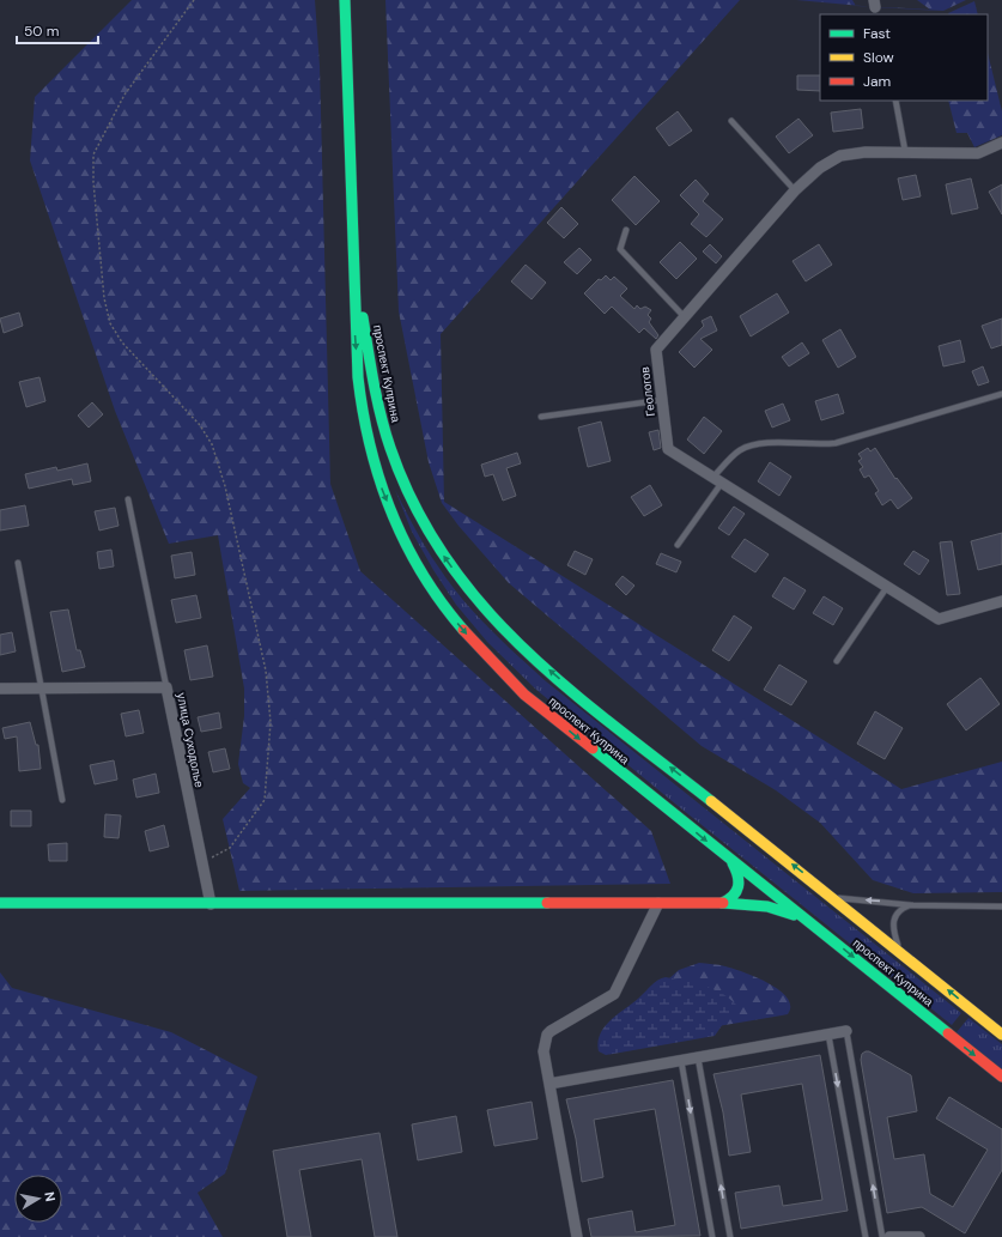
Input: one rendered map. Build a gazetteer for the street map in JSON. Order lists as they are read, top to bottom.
{
  "streets": {
    "main road": ["проспект Куприна"],
    "street": ["Геологов", "улица Суходолье"]
  },
  "legend": ["Fast", "Slow", "Jam"],
  "scale_bar": "50 m",
  "north": "right"
}
